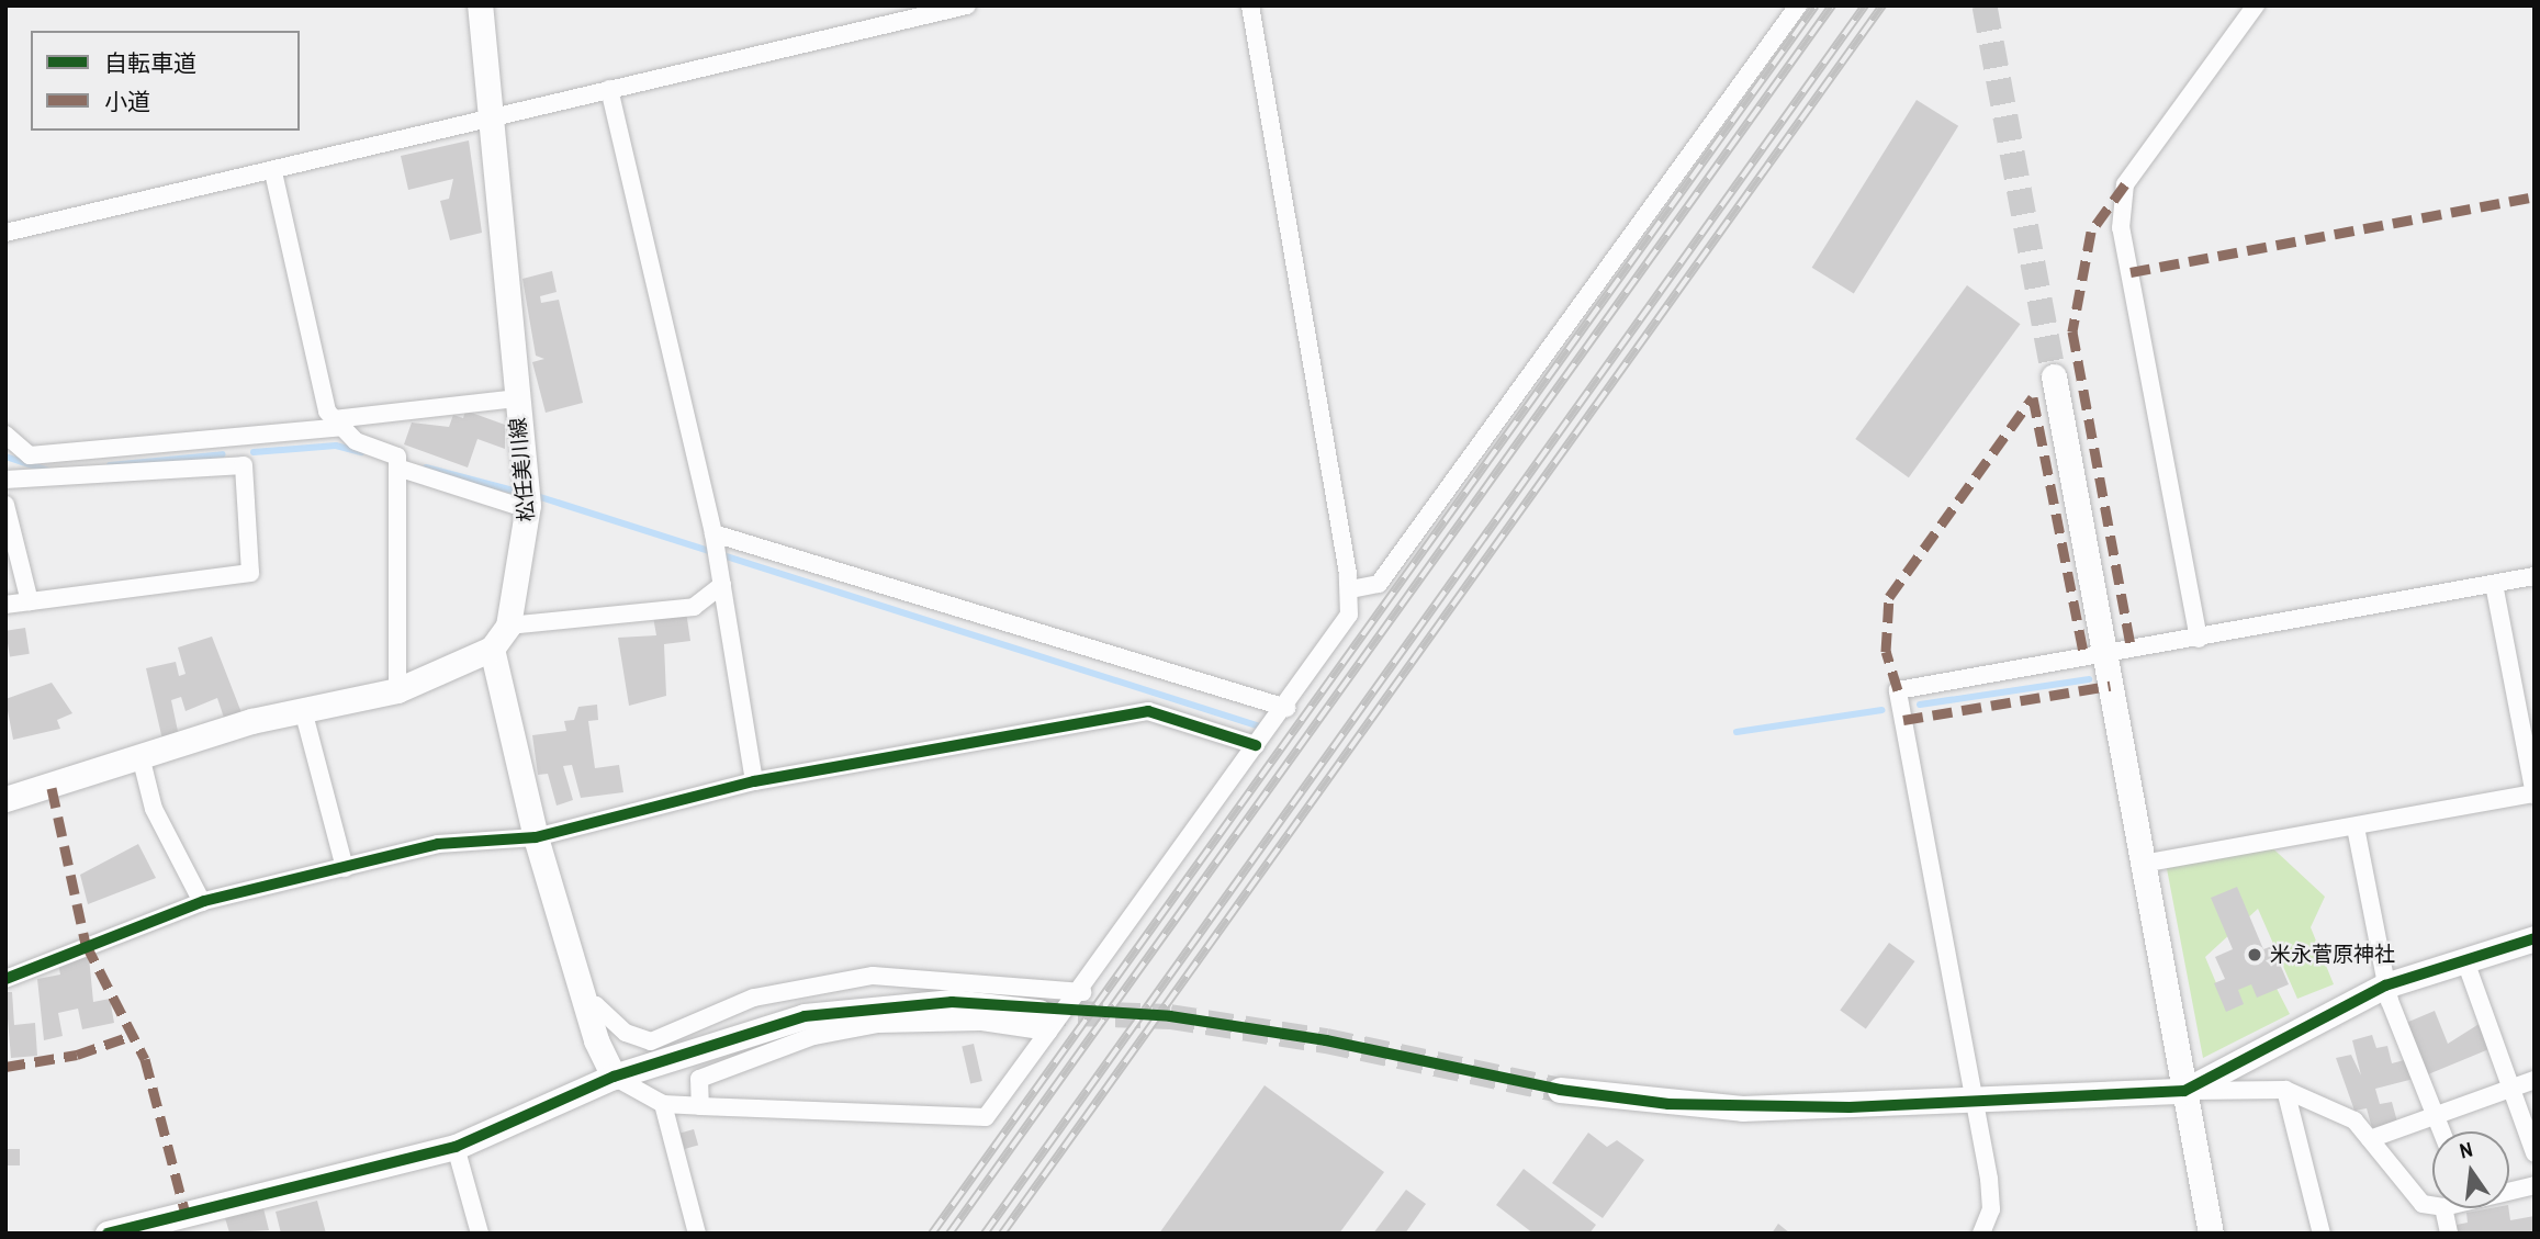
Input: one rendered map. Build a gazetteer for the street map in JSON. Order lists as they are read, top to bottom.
{
  "streets": {
    "street": ["松任美川線"]
  },
  "places": ["米永菅原神社"],
  "legend": ["自転車道", "小道"],
  "north": "top"
}
